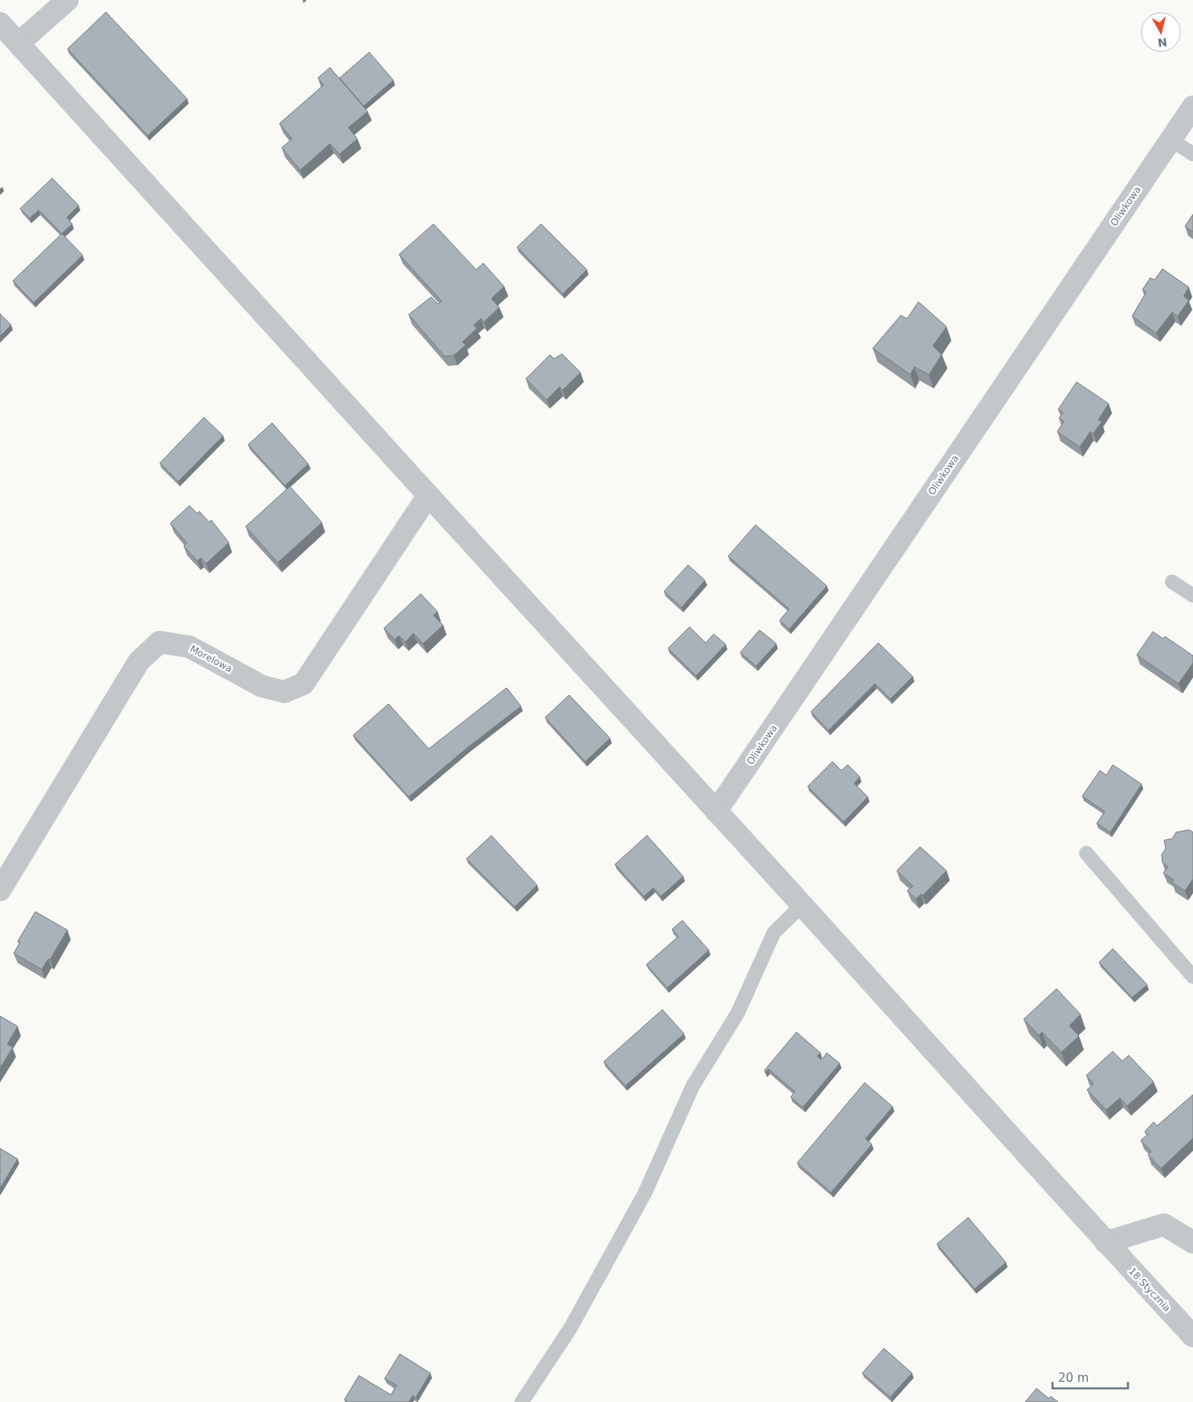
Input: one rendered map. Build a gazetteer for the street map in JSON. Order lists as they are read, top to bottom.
{
  "streets": {
    "street": ["Oliwkowa", "Morelowa", "18 Stycznia"]
  },
  "crossings": [
    ["Oliwkowa", "18 Stycznia"],
    ["Morelowa", "18 Stycznia"]
  ],
  "scale_bar": "20 m",
  "north": "bottom"
}
